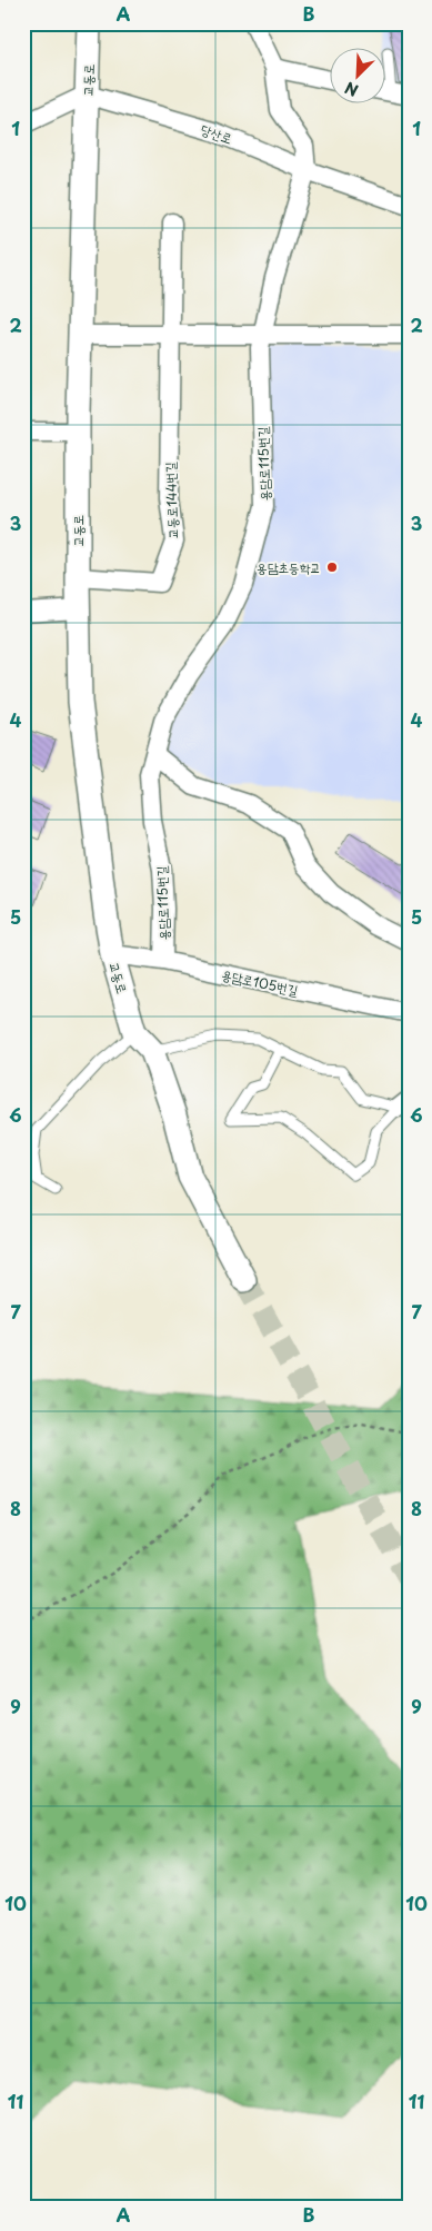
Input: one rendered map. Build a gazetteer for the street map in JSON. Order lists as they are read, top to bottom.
{
  "streets": {
    "street": [
      "교동로",
      "당산로",
      "용담로115번길",
      "교동로144번길",
      "용담로105번길"
    ]
  },
  "crossings": [
    ["교동로", "당산로"],
    ["교동로", "교동로144번길"],
    ["교동로", "용담로105번길"],
    ["당산로", "용담로115번길"],
    ["용담로115번길", "용담로105번길"]
  ],
  "places": ["용담초등학교"],
  "north": "bottom left",
  "grid": {
    "columns": ["A", "B"],
    "rows": [
      "1",
      "2",
      "3",
      "4",
      "5",
      "6",
      "7",
      "8",
      "9",
      "10",
      "11"
    ]
  }
}
